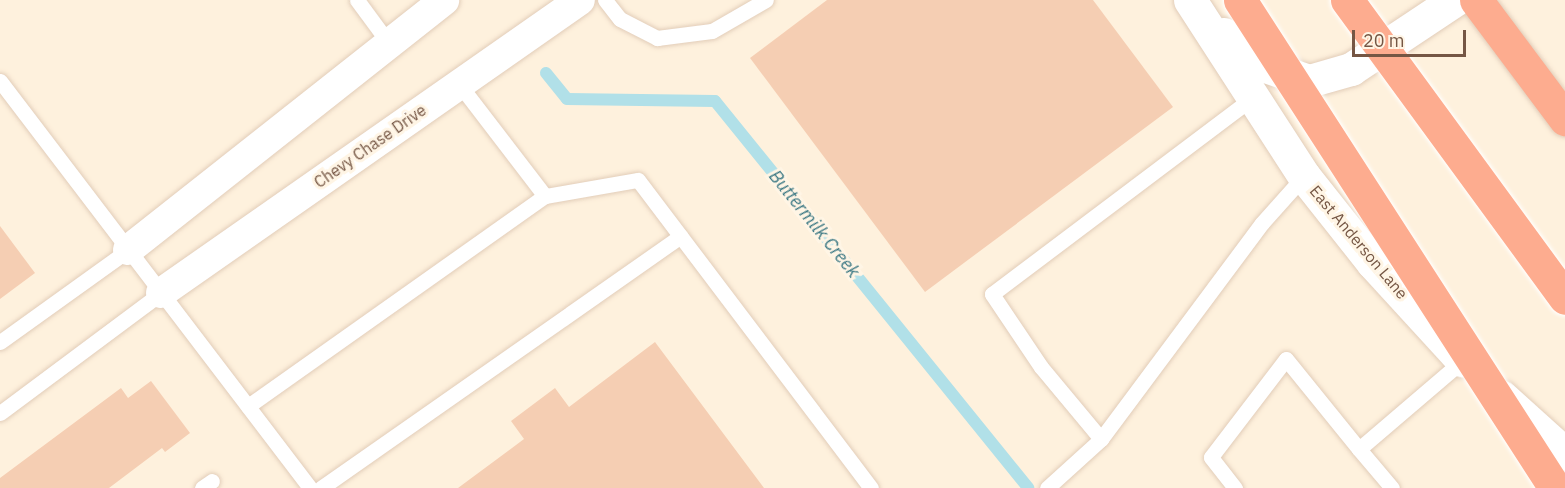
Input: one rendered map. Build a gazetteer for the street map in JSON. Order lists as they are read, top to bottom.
{
  "streets": {
    "main road": ["East Anderson Lane"],
    "street": ["Chevy Chase Drive"]
  },
  "water": ["Buttermilk Creek"],
  "scale_bar": "20 m"
}
